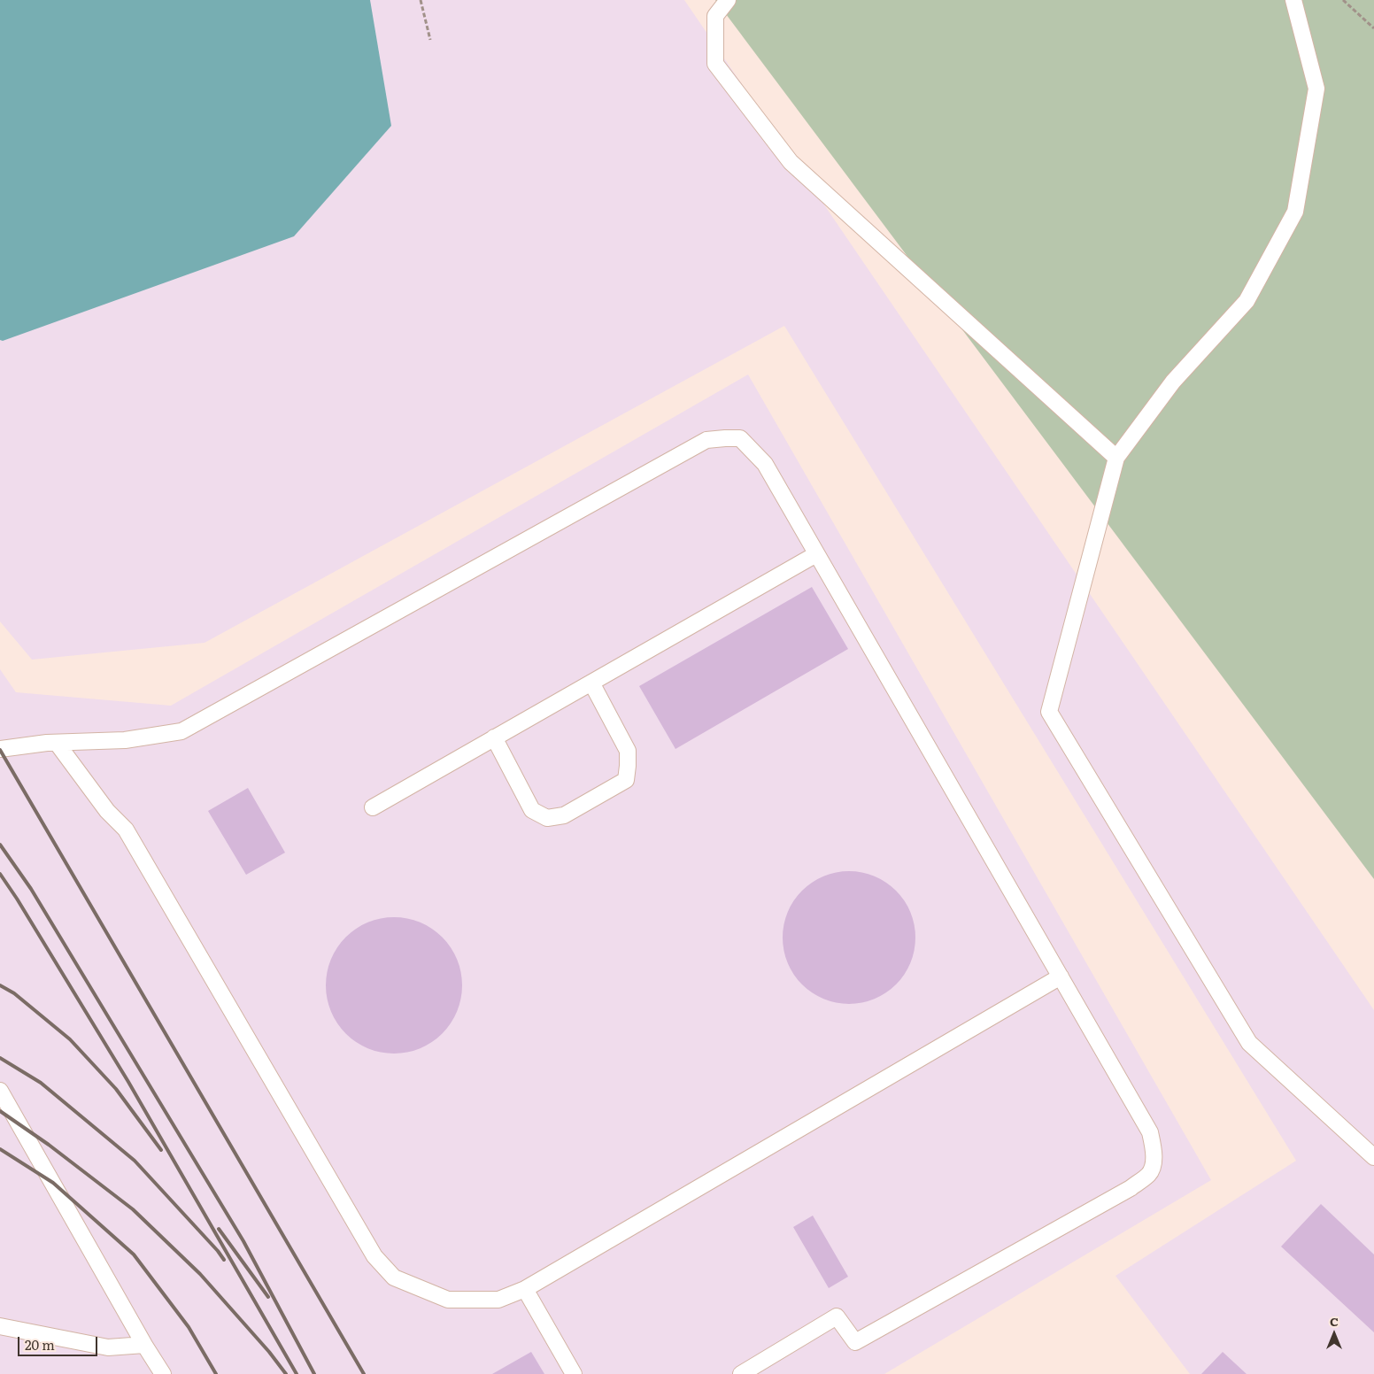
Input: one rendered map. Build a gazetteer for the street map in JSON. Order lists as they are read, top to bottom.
{
  "scale_bar": "20 m",
  "north": "top"
}
